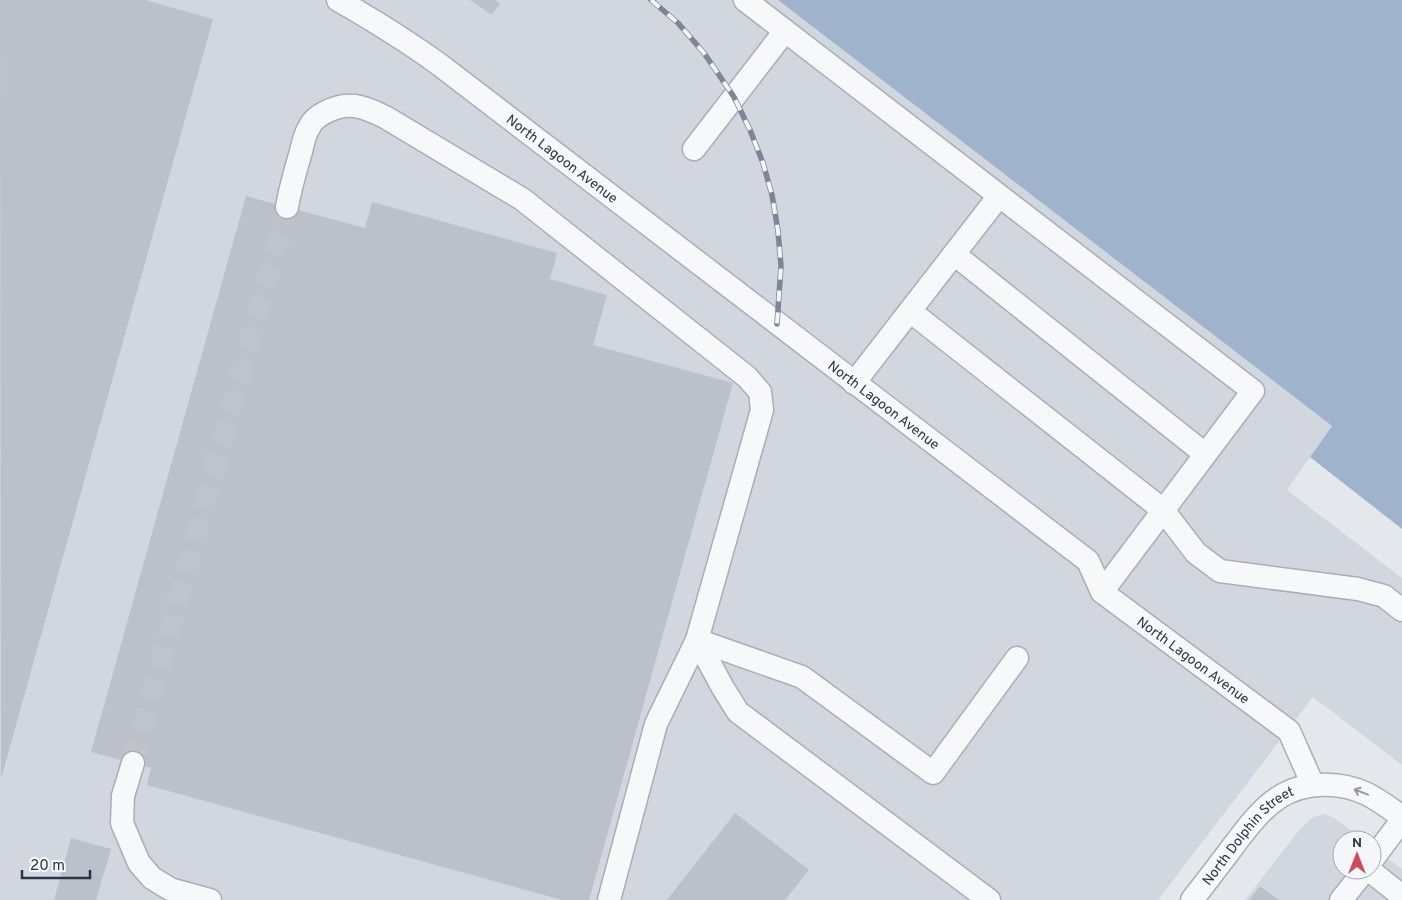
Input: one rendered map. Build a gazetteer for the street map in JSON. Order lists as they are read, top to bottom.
{
  "streets": {
    "street": ["North Lagoon Avenue", "North Dolphin Street"]
  },
  "crossings": [
    ["North Lagoon Avenue", "North Dolphin Street"]
  ],
  "scale_bar": "20 m",
  "north": "top"
}
